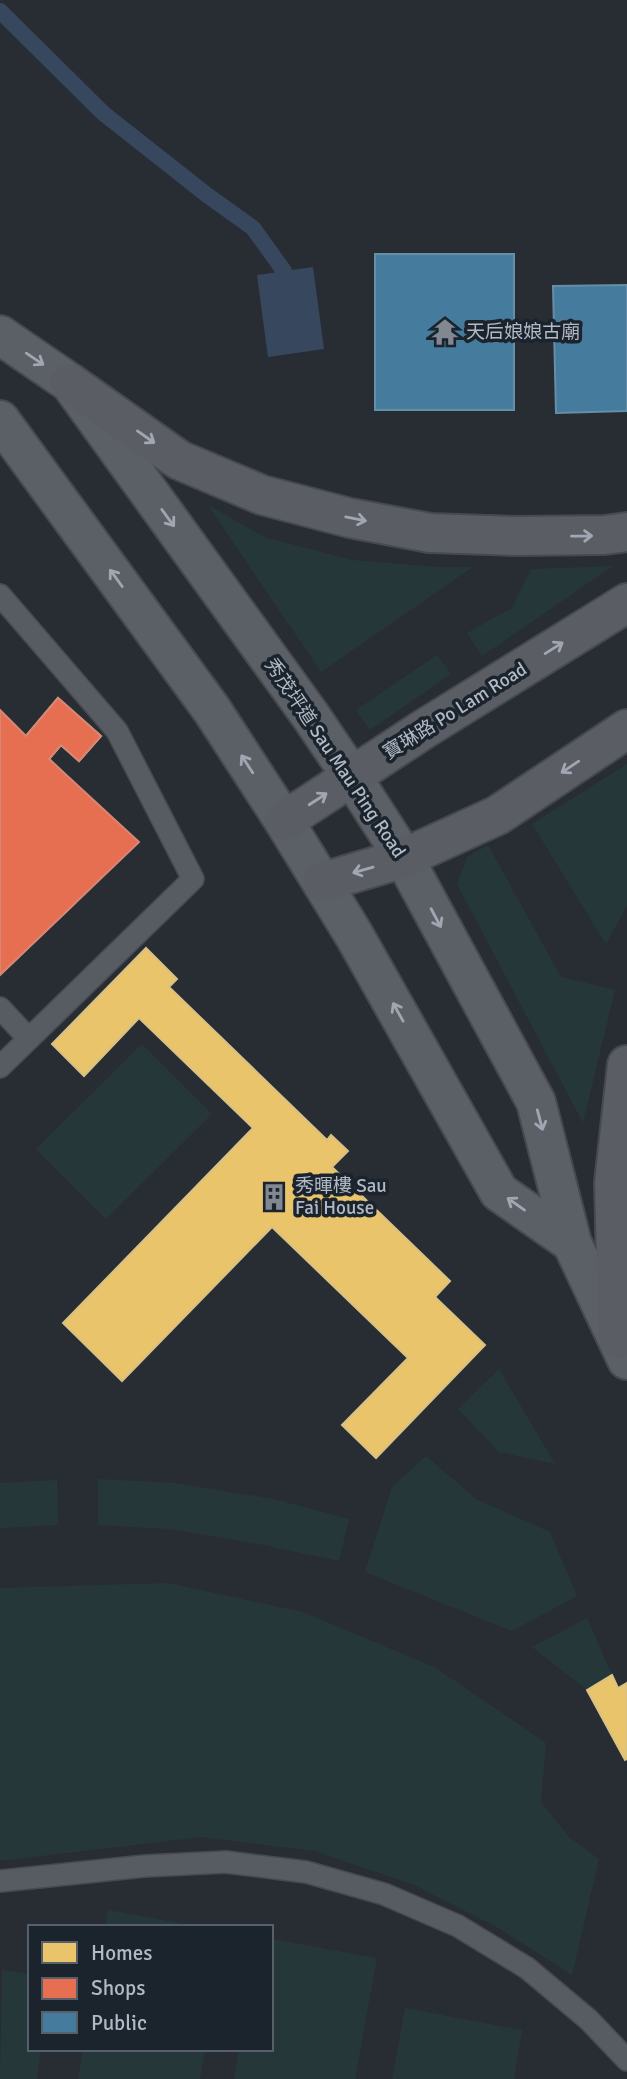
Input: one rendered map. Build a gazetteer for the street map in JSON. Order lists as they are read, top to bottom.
{
  "streets": {
    "main road": ["寶琳路 Po Lam Road", "秀茂坪道 Sau Mau Ping Road"]
  },
  "crossings": [
    ["寶琳路 Po Lam Road", "秀茂坪道 Sau Mau Ping Road"]
  ],
  "places": {
    "temple": ["天后娘娘古廟"],
    "building": ["秀暉樓 Sau Fai House"]
  },
  "legend": ["Homes", "Shops", "Public"]
}
